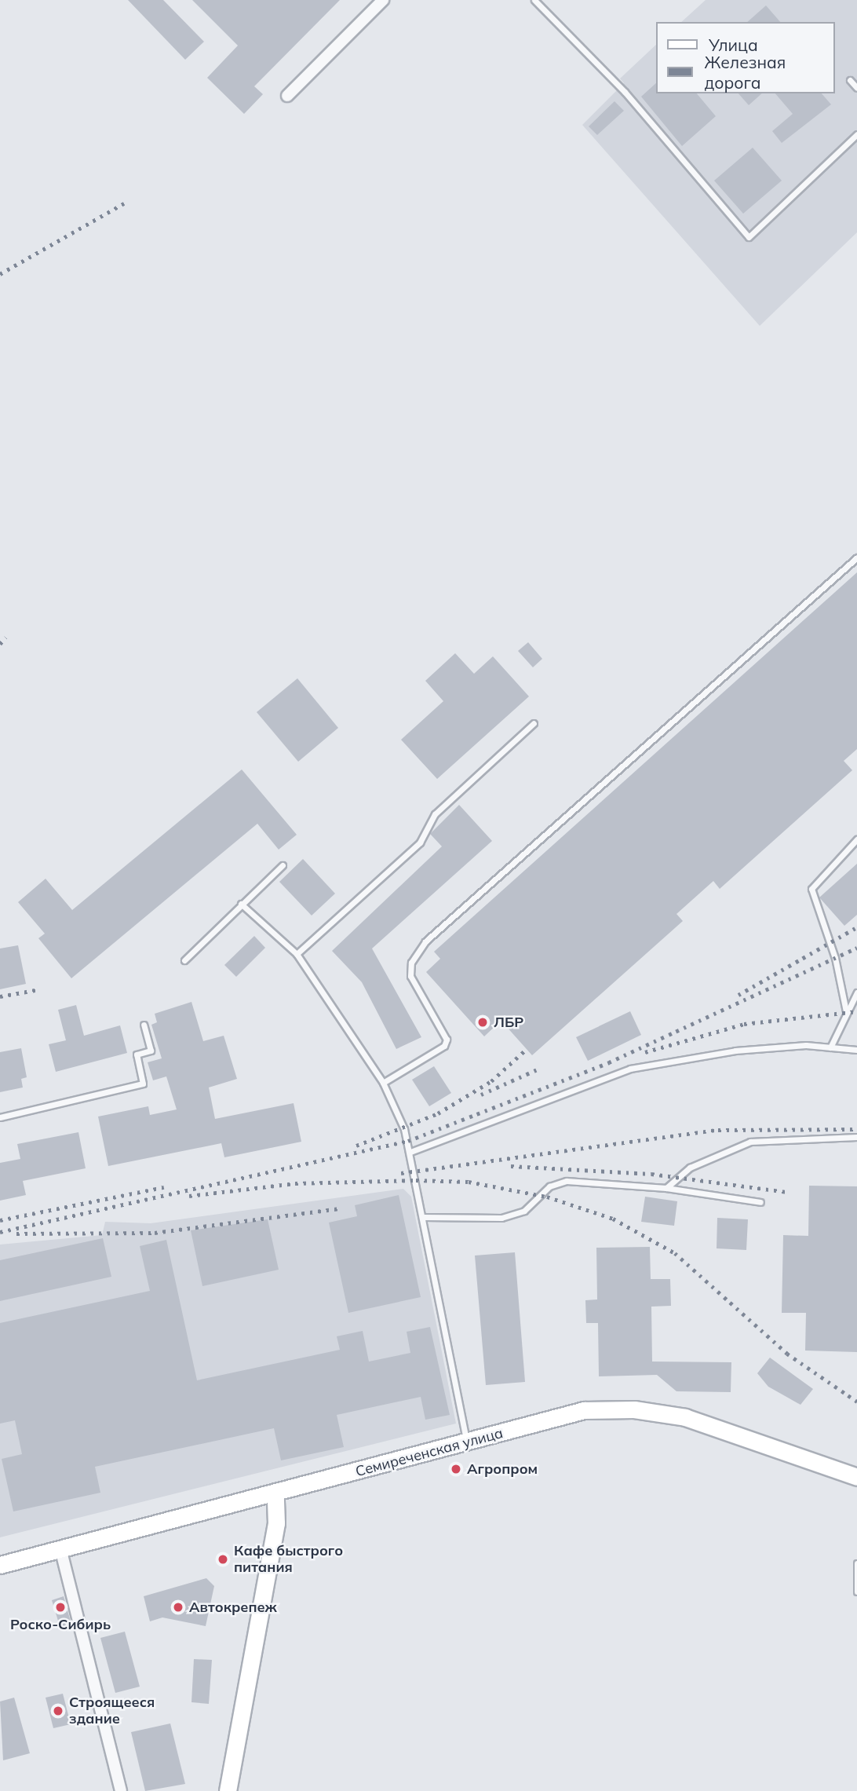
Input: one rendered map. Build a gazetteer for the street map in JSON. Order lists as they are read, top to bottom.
{
  "streets": {
    "main road": ["Семиреченская улица"]
  },
  "places": [
    "ЛБР",
    "Агропром",
    "Кафе быстрого питания",
    "Роско-Сибирь",
    "Автокрепеж",
    "Строящееся здание"
  ],
  "legend": ["Улица", "Железная дорога"]
}
